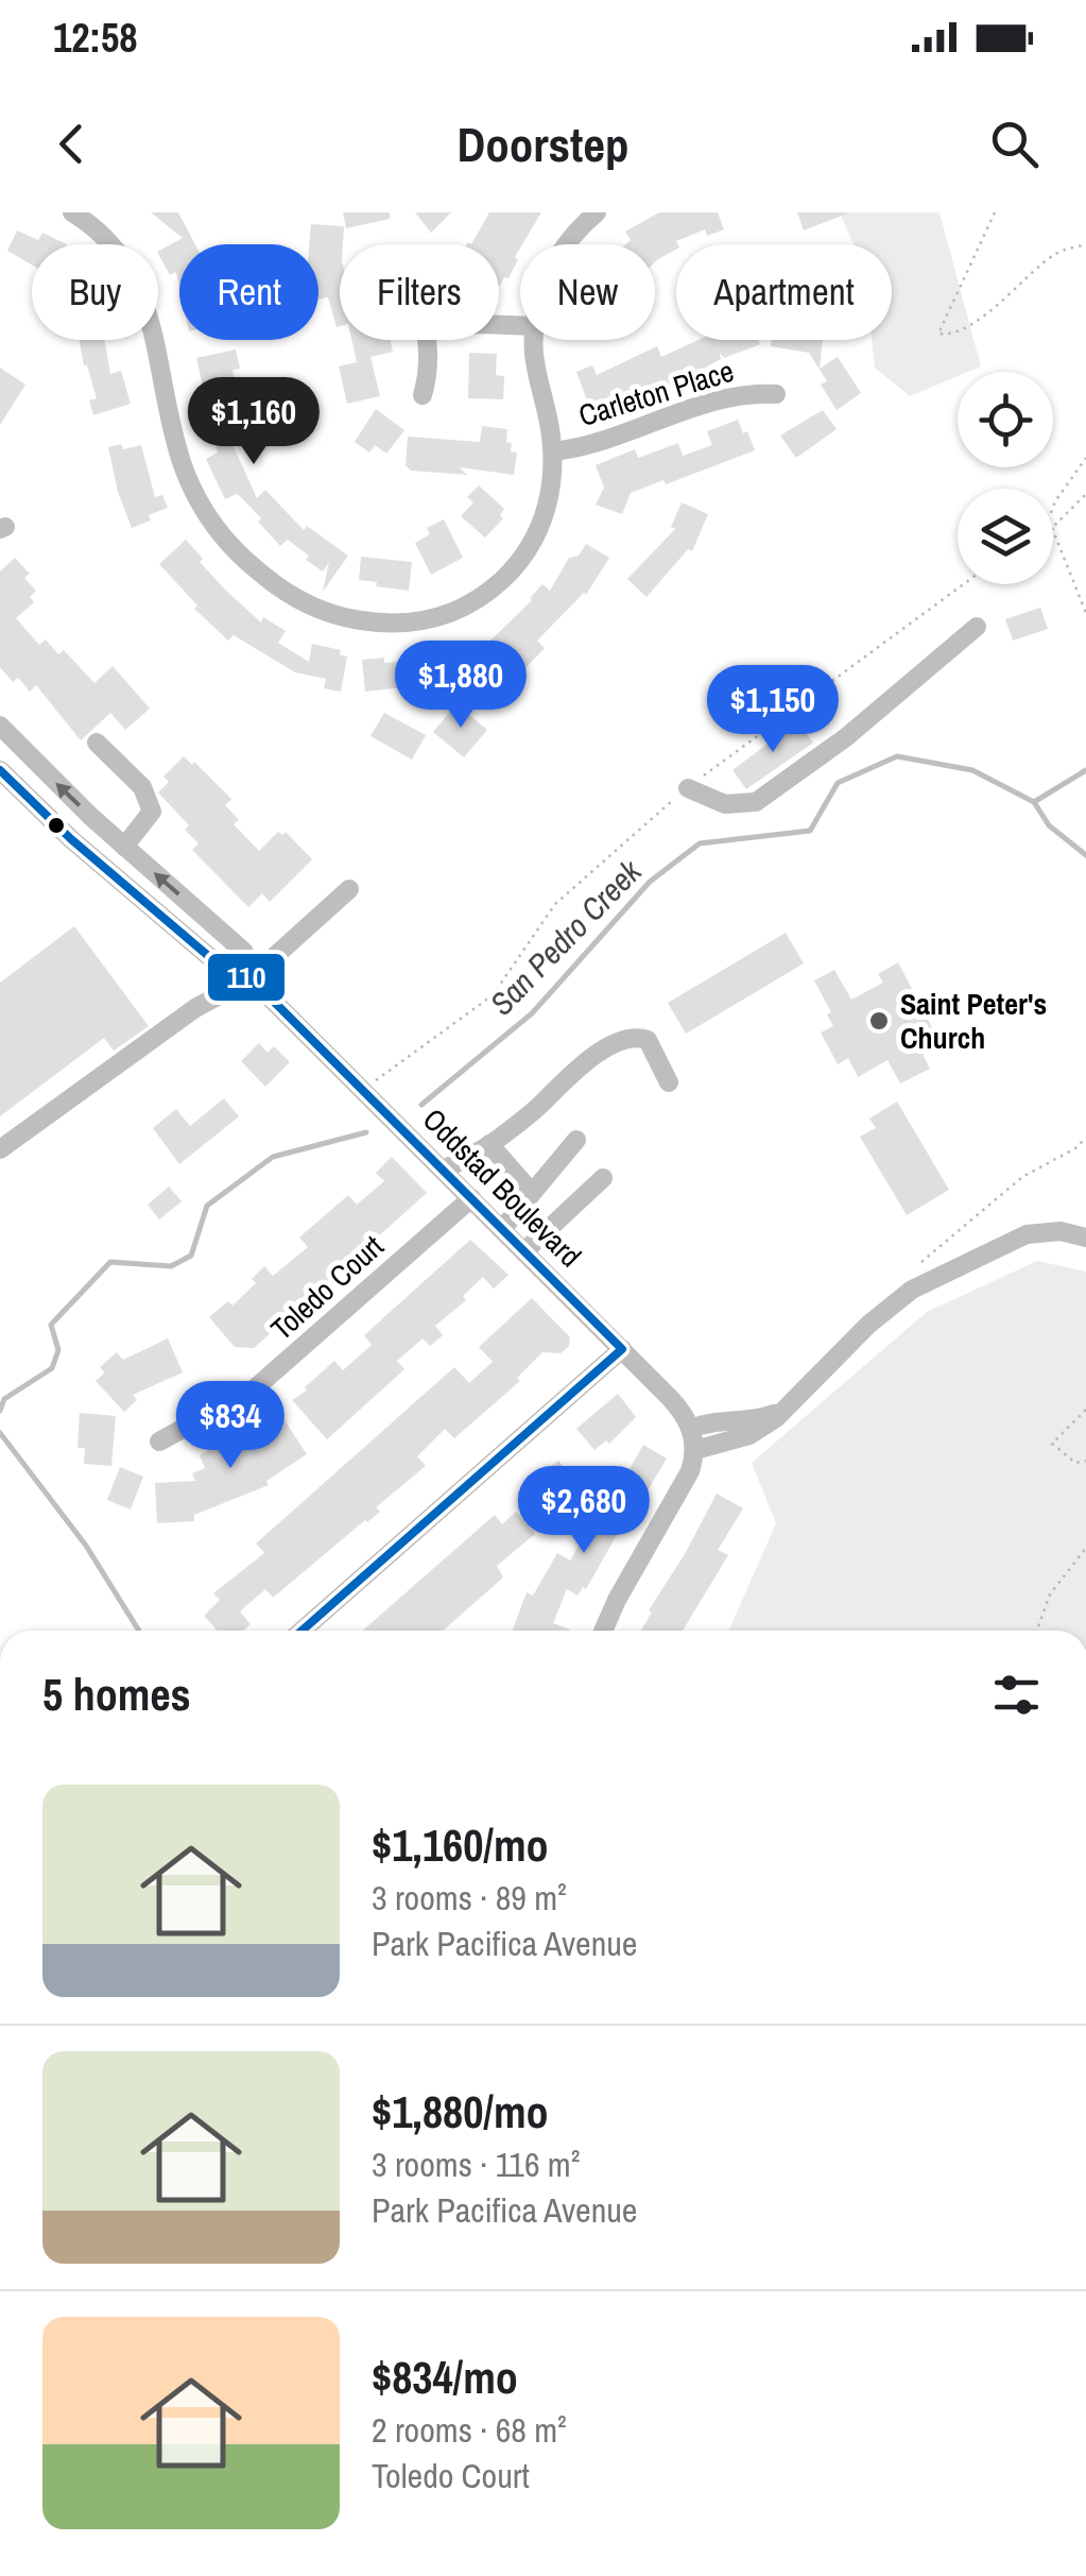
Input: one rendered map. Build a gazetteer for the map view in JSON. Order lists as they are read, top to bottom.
{
  "streets": {
    "street": ["Carleton Place", "Oddstad Boulevard", "Toledo Court"]
  },
  "crossings": [
    ["Oddstad Boulevard", "Toledo Court"]
  ],
  "water": ["San Pedro Creek"],
  "places": ["Saint Peter's Church"],
  "lines": ["transit line 110"],
  "page": {
    "status": "12:58",
    "header": "Doorstep",
    "chip": [
      "Buy",
      "Rent",
      "Filters",
      "New",
      "Apartment"
    ],
    "price": [
      "$1,160",
      "$1,880",
      "$1,150",
      "$834",
      "$2,680"
    ],
    "heading": "5 homes",
    "list": [
      {
        "name": "$1,160/mo",
        "note": "3 rooms · 89 m² · Park Pacifica Avenue"
      },
      {
        "name": "$1,880/mo",
        "note": "3 rooms · 116 m² · Park Pacifica Avenue"
      },
      {
        "name": "$834/mo",
        "note": "2 rooms · 68 m² · Toledo Court"
      }
    ]
  }
}
